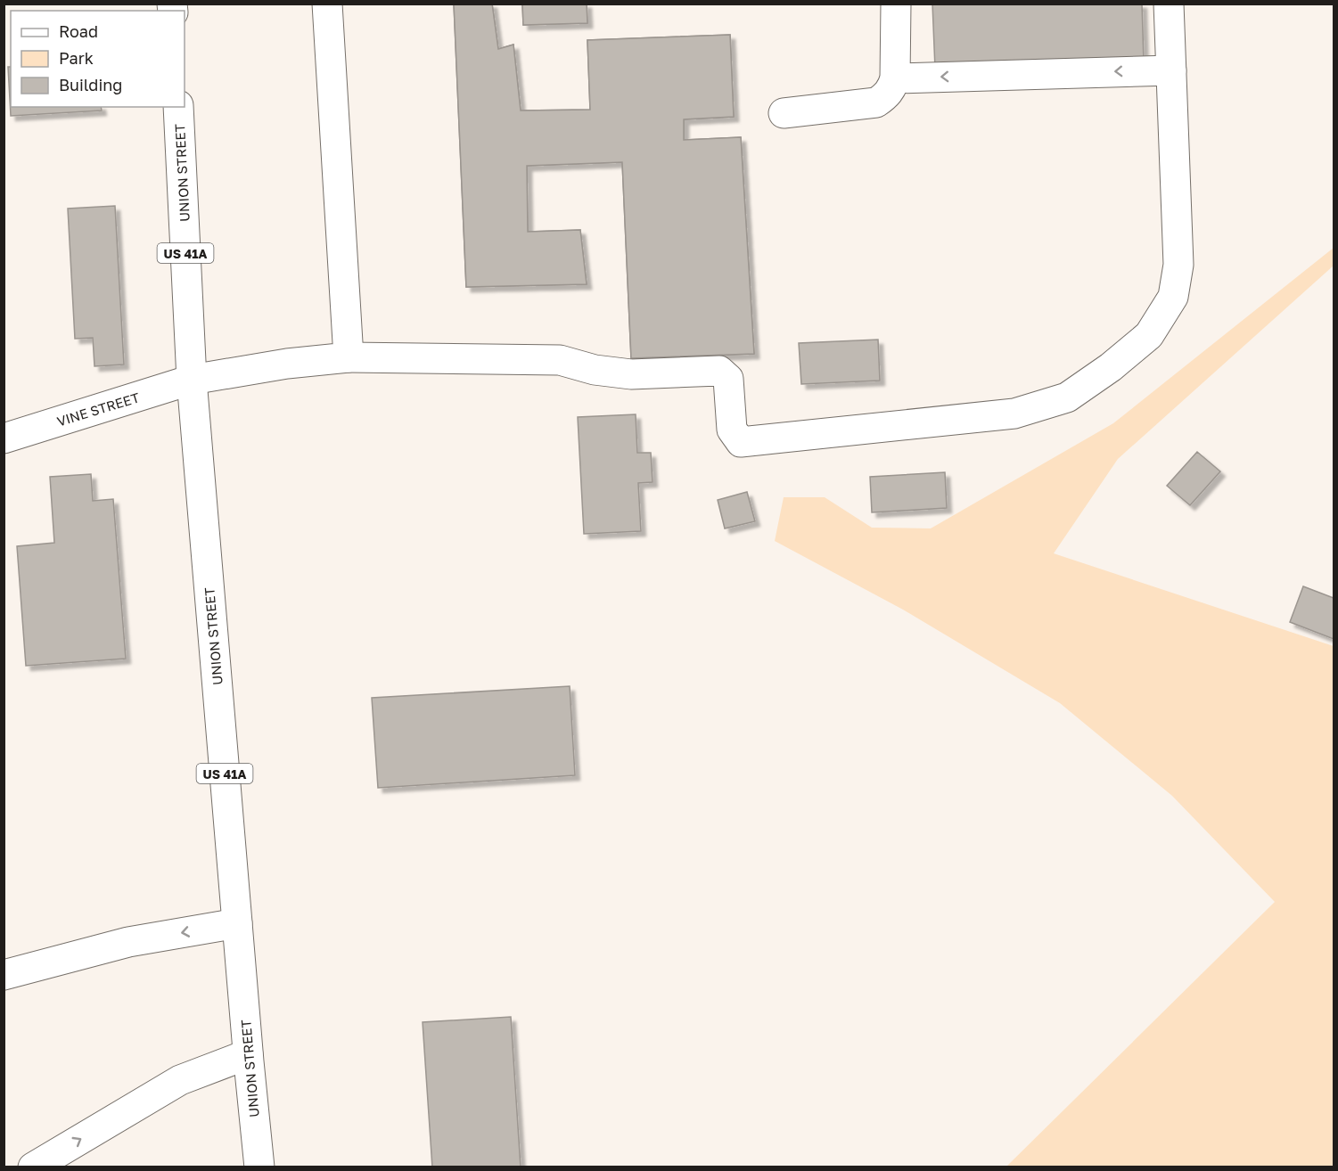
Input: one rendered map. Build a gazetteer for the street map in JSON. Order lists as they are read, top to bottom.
{
  "streets": {
    "main road": ["UNION STREET", "US 41A", "VINE STREET"]
  },
  "crossings": [
    ["UNION STREET", "VINE STREET"]
  ],
  "legend": ["Road", "Park", "Building"]
}
